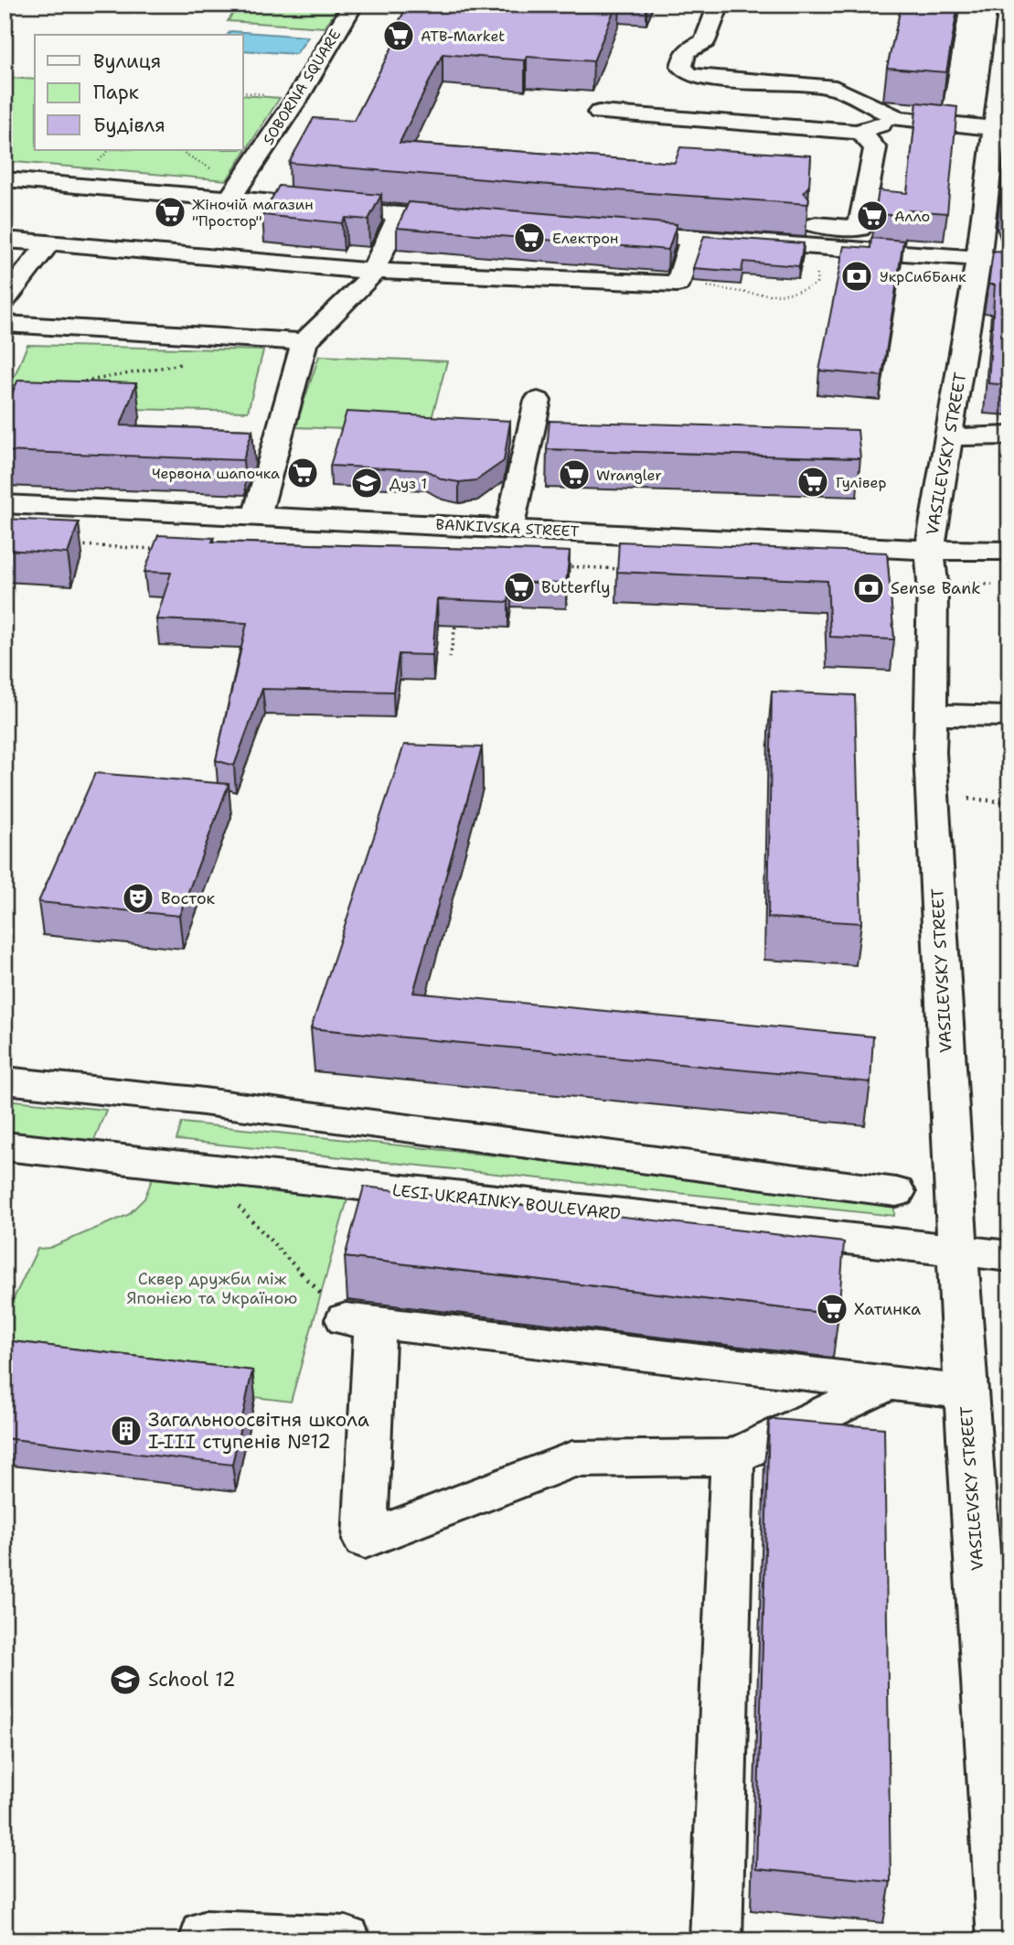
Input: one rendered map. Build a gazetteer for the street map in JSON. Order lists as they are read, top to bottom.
{
  "streets": {
    "street": [
      "SOBORNA SQUARE",
      "VASILEVSKY STREET",
      "BANKIVSKA STREET",
      "LESI UKRAINKY BOULEVARD"
    ]
  },
  "crossings": [
    ["VASILEVSKY STREET", "BANKIVSKA STREET"],
    ["VASILEVSKY STREET", "LESI UKRAINKY BOULEVARD"]
  ],
  "parks": ["Сквер дружби між Японією та Україною"],
  "places": {
    "supermarket": [
      "ATB-Market",
      "Жіночій магазин \"Простор\"",
      "Алло",
      "Електрон",
      "Червона шапочка",
      "Wrangler",
      "Гулівер",
      "Butterfly",
      "Хатинка"
    ],
    "bank": ["УкрСибБанк", "Sense Bank"],
    "school or university": ["Дуз 1", "School 12"],
    "theatre": ["Восток"],
    "building": ["Загальноосвітня школа І-ІІІ ступенів №12"]
  },
  "legend": ["Вулиця", "Парк", "Будівля"]
}
